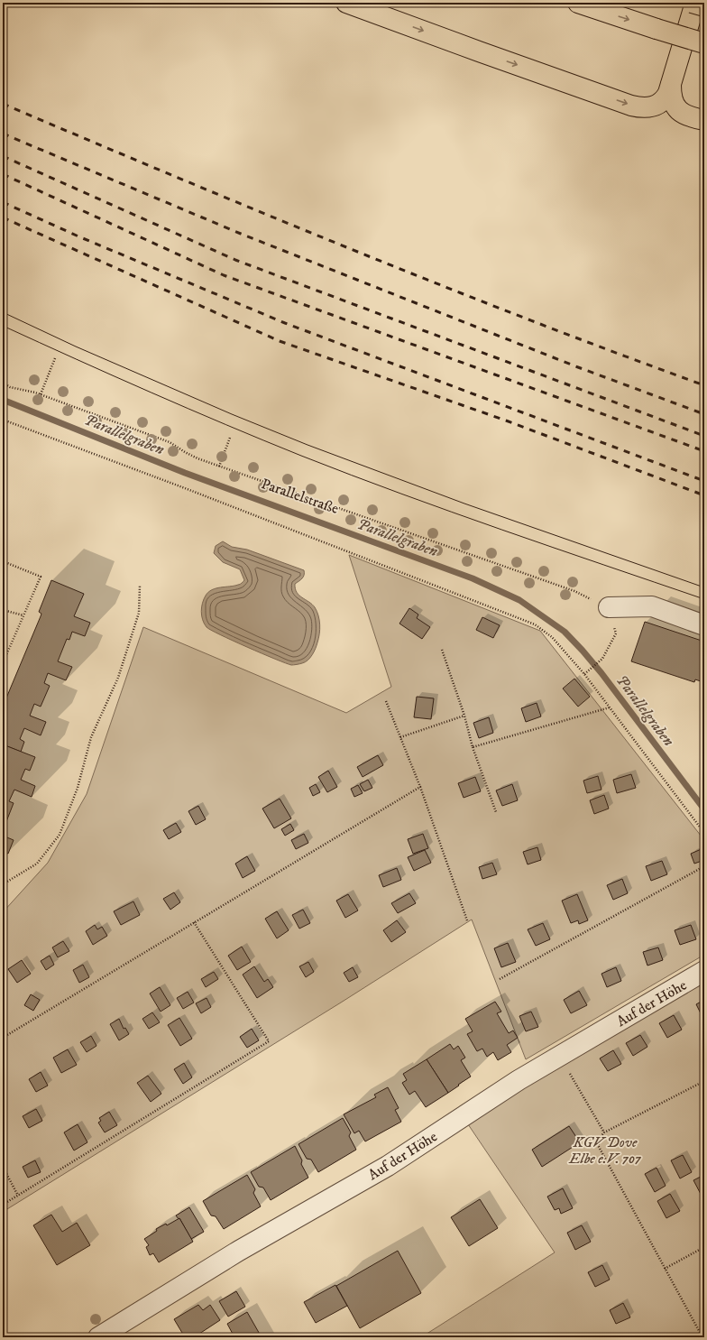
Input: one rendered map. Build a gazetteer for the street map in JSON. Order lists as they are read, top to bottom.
{
  "streets": {
    "street": ["Auf der Höhe"],
    "path": ["Parallelstraße"]
  },
  "water": ["Parallelgraben"],
  "parks": ["KGV Dove Elbe e.V. 707"]
}
